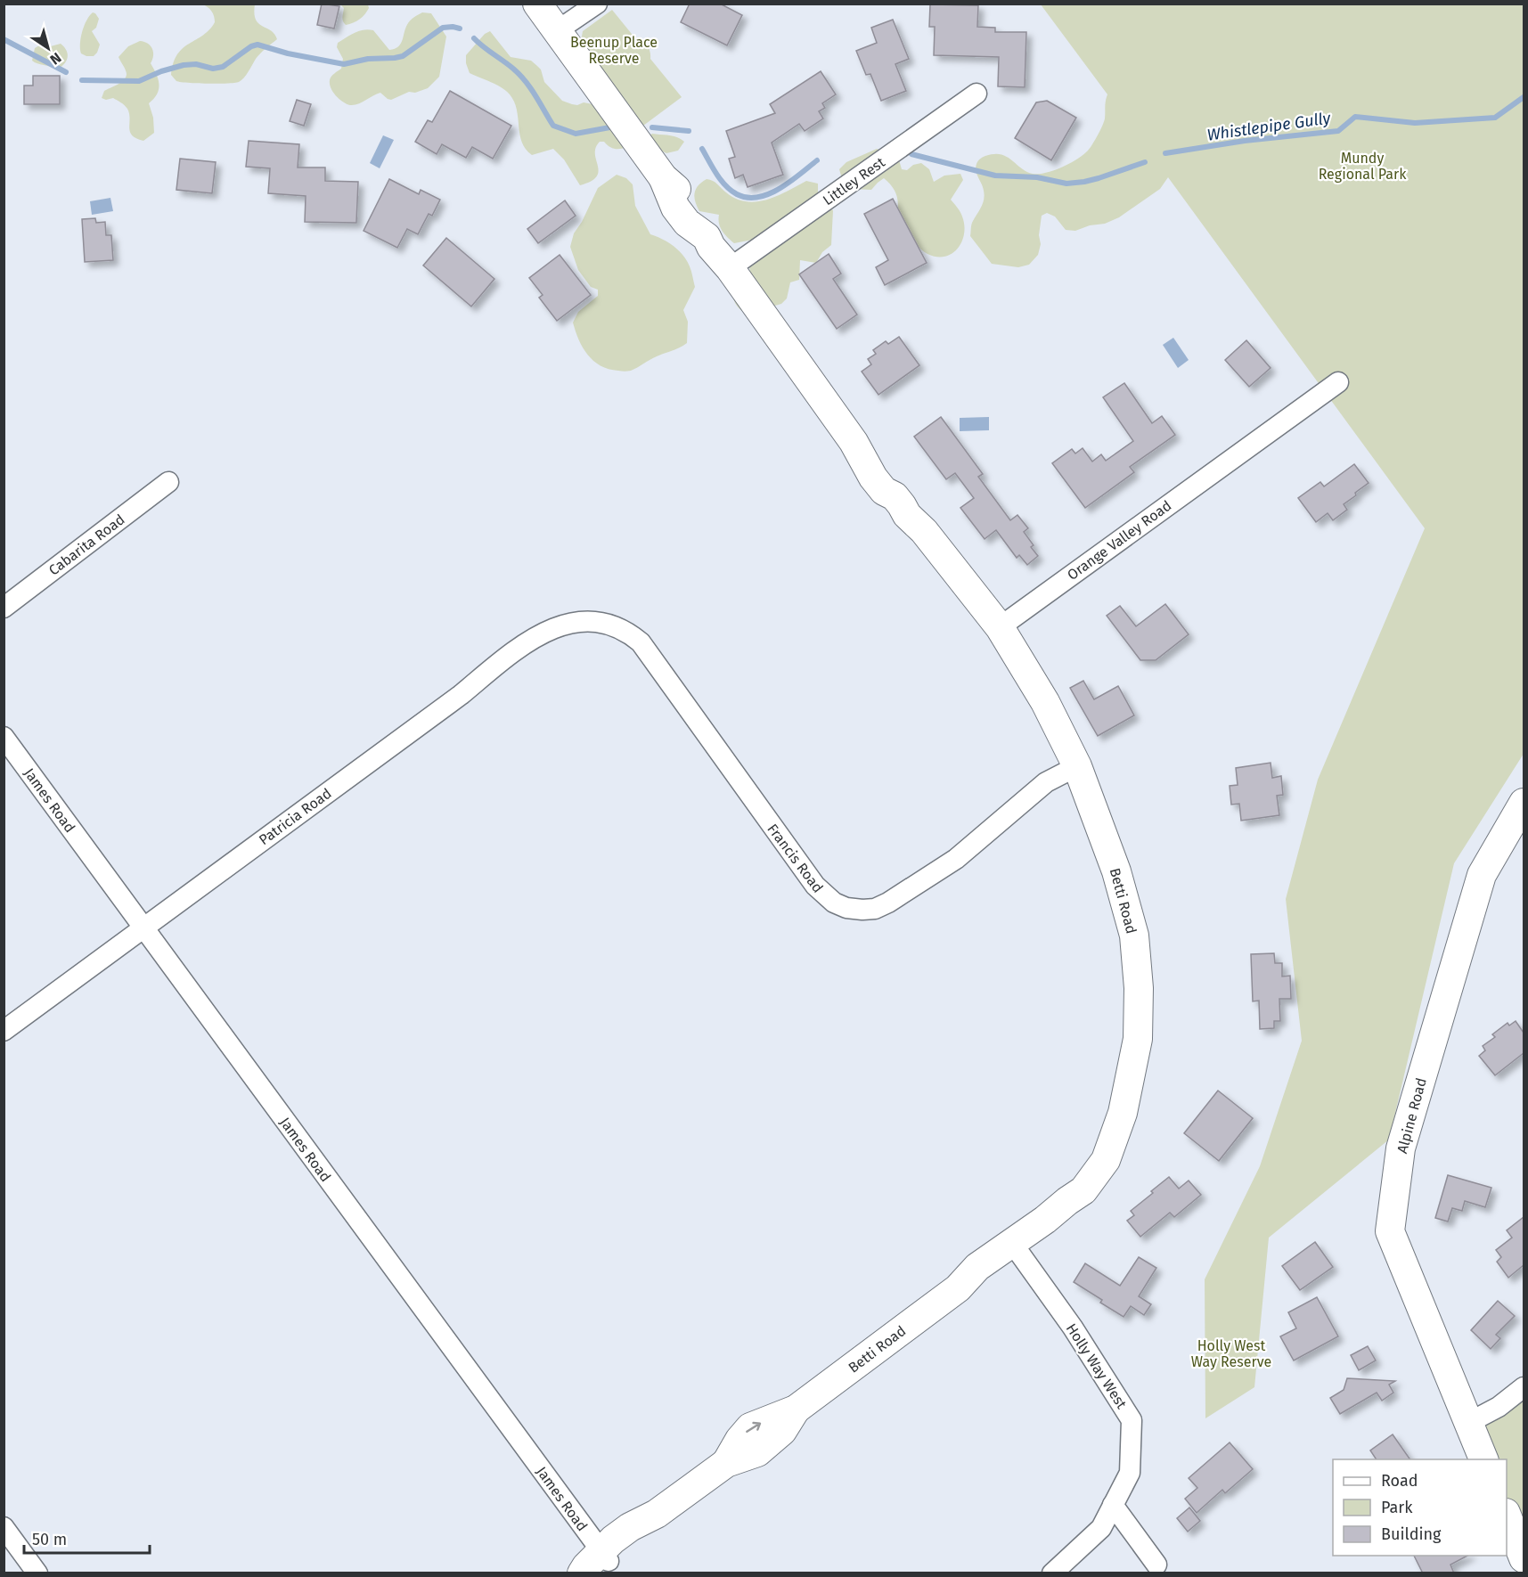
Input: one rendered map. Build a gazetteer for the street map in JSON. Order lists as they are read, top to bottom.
{
  "streets": {
    "street": [
      "Littley Rest",
      "Orange Valley Road",
      "Cabarita Road",
      "James Road",
      "Patricia Road",
      "Francis Road",
      "Betti Road",
      "Alpine Road",
      "Holly Way West"
    ]
  },
  "crossings": [
    ["Orange Valley Road", "Betti Road"],
    ["James Road", "Patricia Road"],
    ["James Road", "Betti Road"],
    ["Patricia Road", "Francis Road"],
    ["Francis Road", "Betti Road"],
    ["Betti Road", "Holly Way West"]
  ],
  "water": ["Whistlepipe Gully"],
  "parks": ["Beenup Place Reserve", "Mundy Regional Park", "Holly West Way Reserve"],
  "legend": ["Road", "Park", "Building"],
  "scale_bar": "50 m",
  "north": "bottom right"
}
